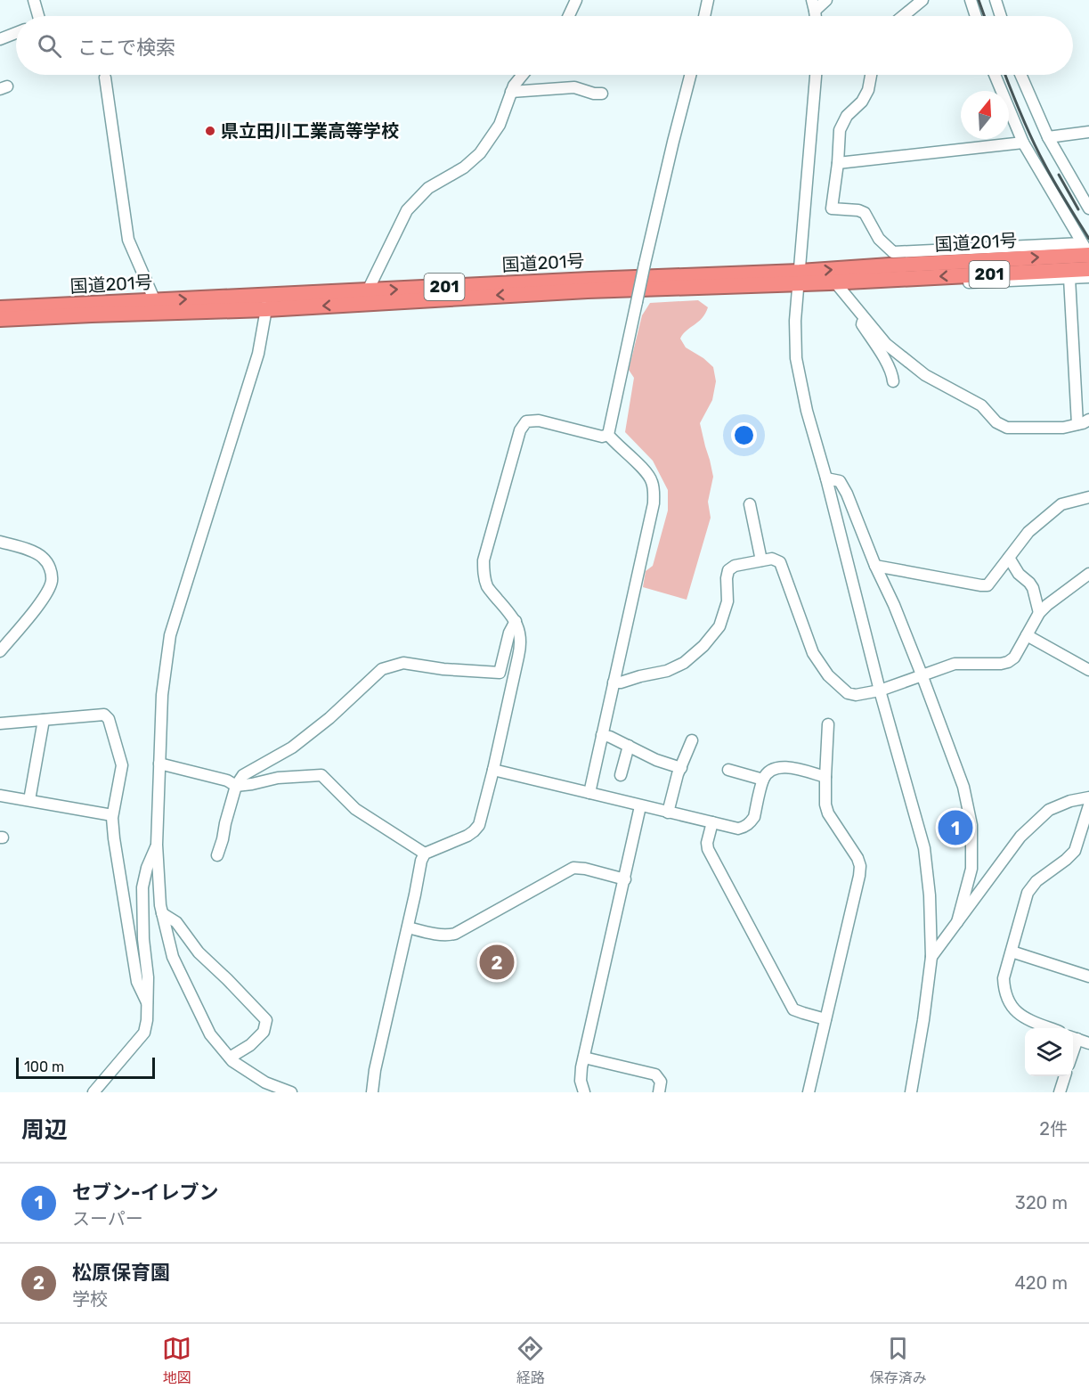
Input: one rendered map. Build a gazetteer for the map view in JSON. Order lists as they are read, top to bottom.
{
  "streets": {
    "highway": ["国道201号", "201"]
  },
  "places": ["県立田川工業高等学校"],
  "scale_bar": "100 m",
  "north": "top",
  "page": {
    "search": "ここで検索",
    "pins": ["1", "2"],
    "scale": "100 m",
    "heading": ["周辺", "2件"],
    "list": [
      {
        "mark": "1",
        "name": "セブン-イレブン",
        "note": "スーパー",
        "value": "320 m"
      },
      {
        "mark": "2",
        "name": "松原保育園",
        "note": "学校",
        "value": "420 m"
      }
    ],
    "nav": ["地図", "経路", "保存済み"]
  }
}
